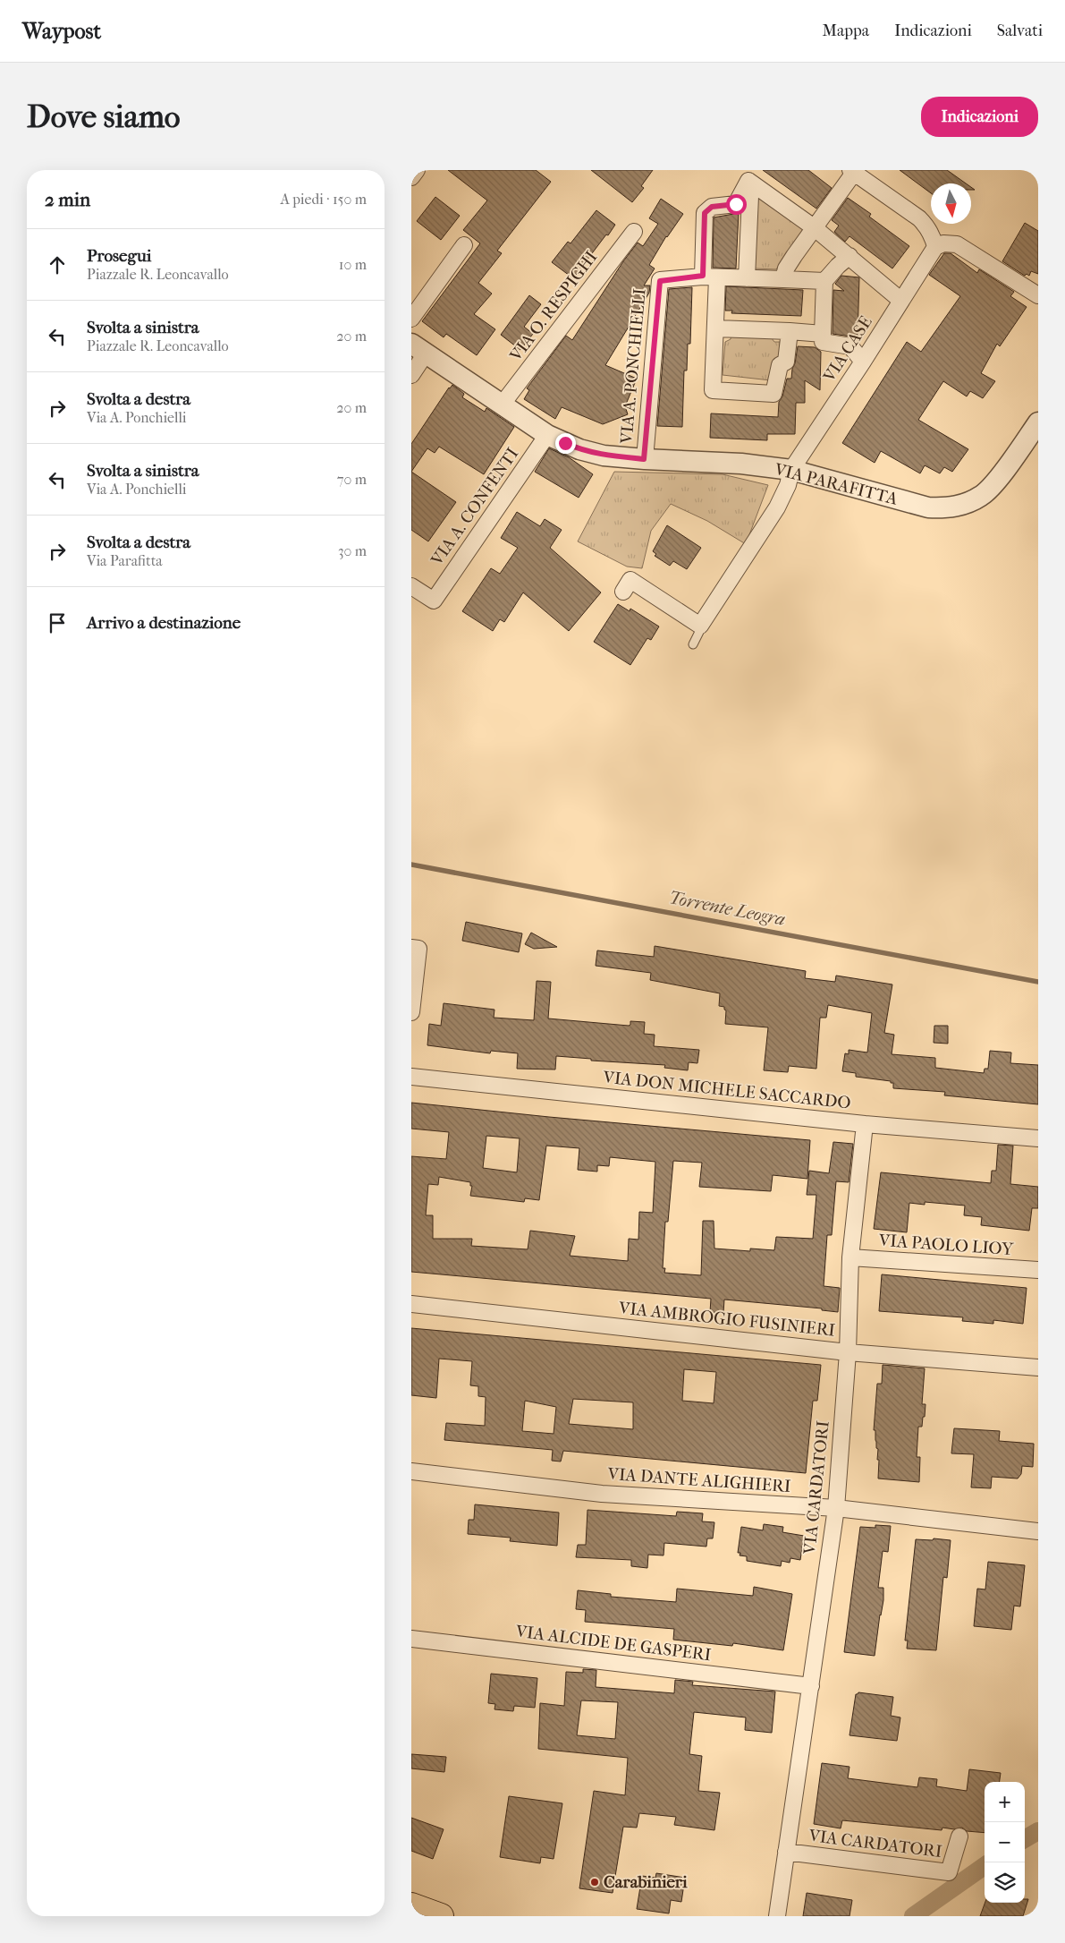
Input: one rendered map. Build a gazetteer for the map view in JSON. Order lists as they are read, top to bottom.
{
  "streets": {
    "street": [
      "VIA O. RESPIGHI",
      "VIA CASE",
      "VIA A. PONCHIELLI",
      "VIA PARAFITTA",
      "VIA A. CONFENTI",
      "VIA DON MICHELE SACCARDO",
      "VIA PAOLO LIOY",
      "VIA AMBROGIO FUSINIERI",
      "VIA DANTE ALIGHIERI",
      "VIA CARDATORI",
      "VIA ALCIDE DE GASPERI"
    ]
  },
  "crossings": [
    ["VIA O. RESPIGHI", "VIA PARAFITTA"],
    ["VIA CASE", "VIA PARAFITTA"],
    ["VIA A. PONCHIELLI", "VIA PARAFITTA"],
    ["VIA PARAFITTA", "VIA A. CONFENTI"],
    ["VIA DON MICHELE SACCARDO", "VIA CARDATORI"],
    ["VIA PAOLO LIOY", "VIA CARDATORI"],
    ["VIA AMBROGIO FUSINIERI", "VIA CARDATORI"],
    ["VIA DANTE ALIGHIERI", "VIA CARDATORI"],
    ["VIA CARDATORI", "VIA ALCIDE DE GASPERI"]
  ],
  "water": ["Torrente Leogra"],
  "places": ["Carabinieri"],
  "north": "bottom",
  "page": {
    "header": "Waypost",
    "nav": ["Mappa", "Indicazioni", "Salvati"],
    "buttons": "Indicazioni",
    "title": "Dove siamo",
    "heading": ["2 min", "A piedi · 150 m"],
    "list": [
      ["Prosegui", "Piazzale R. Leoncavallo", "10 m"],
      ["Svolta a sinistra", "Piazzale R. Leoncavallo", "20 m"],
      ["Svolta a destra", "Via A. Ponchielli", "20 m"],
      ["Svolta a sinistra", "Via A. Ponchielli", "70 m"],
      ["Svolta a destra", "Via Parafitta", "30 m"],
      "Arrivo a destinazione"
    ],
    "map_buttons": ["+", "−"]
  }
}
